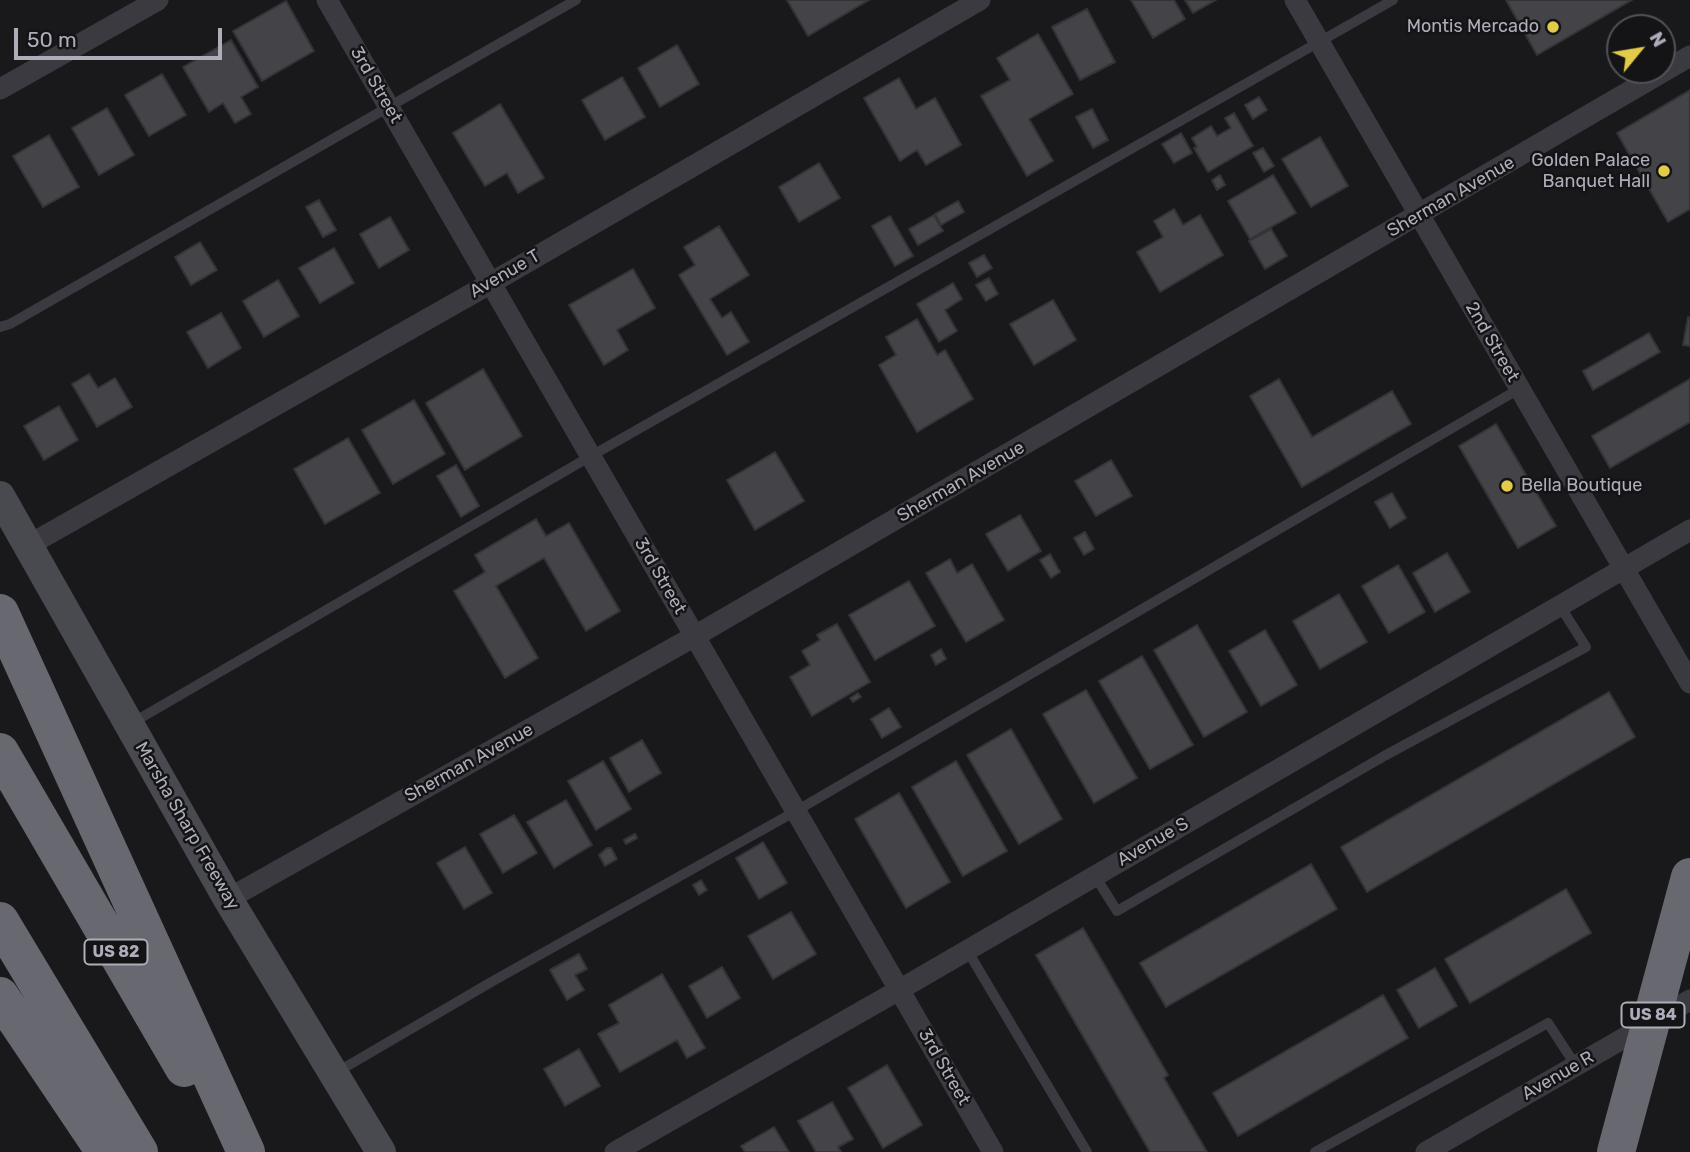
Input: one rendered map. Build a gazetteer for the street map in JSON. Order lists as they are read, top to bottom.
{
  "streets": {
    "highway": ["US 82", "US 84"],
    "main road": ["Marsha Sharp Freeway"],
    "street": [
      "3rd Street",
      "Sherman Avenue",
      "Avenue T",
      "2nd Street",
      "Avenue S",
      "Avenue R"
    ]
  },
  "crossings": [
    ["3rd Street", "Sherman Avenue"],
    ["3rd Street", "Avenue T"],
    ["3rd Street", "Avenue S"],
    ["Sherman Avenue", "2nd Street"],
    ["Sherman Avenue", "Marsha Sharp Freeway"],
    ["Avenue T", "Marsha Sharp Freeway"],
    ["2nd Street", "Avenue S"],
    ["US 84", "Avenue R"]
  ],
  "places": ["Montis Mercado", "Golden Palace Banquet Hall", "Bella Boutique"],
  "scale_bar": "50 m",
  "north": "top right"
}
